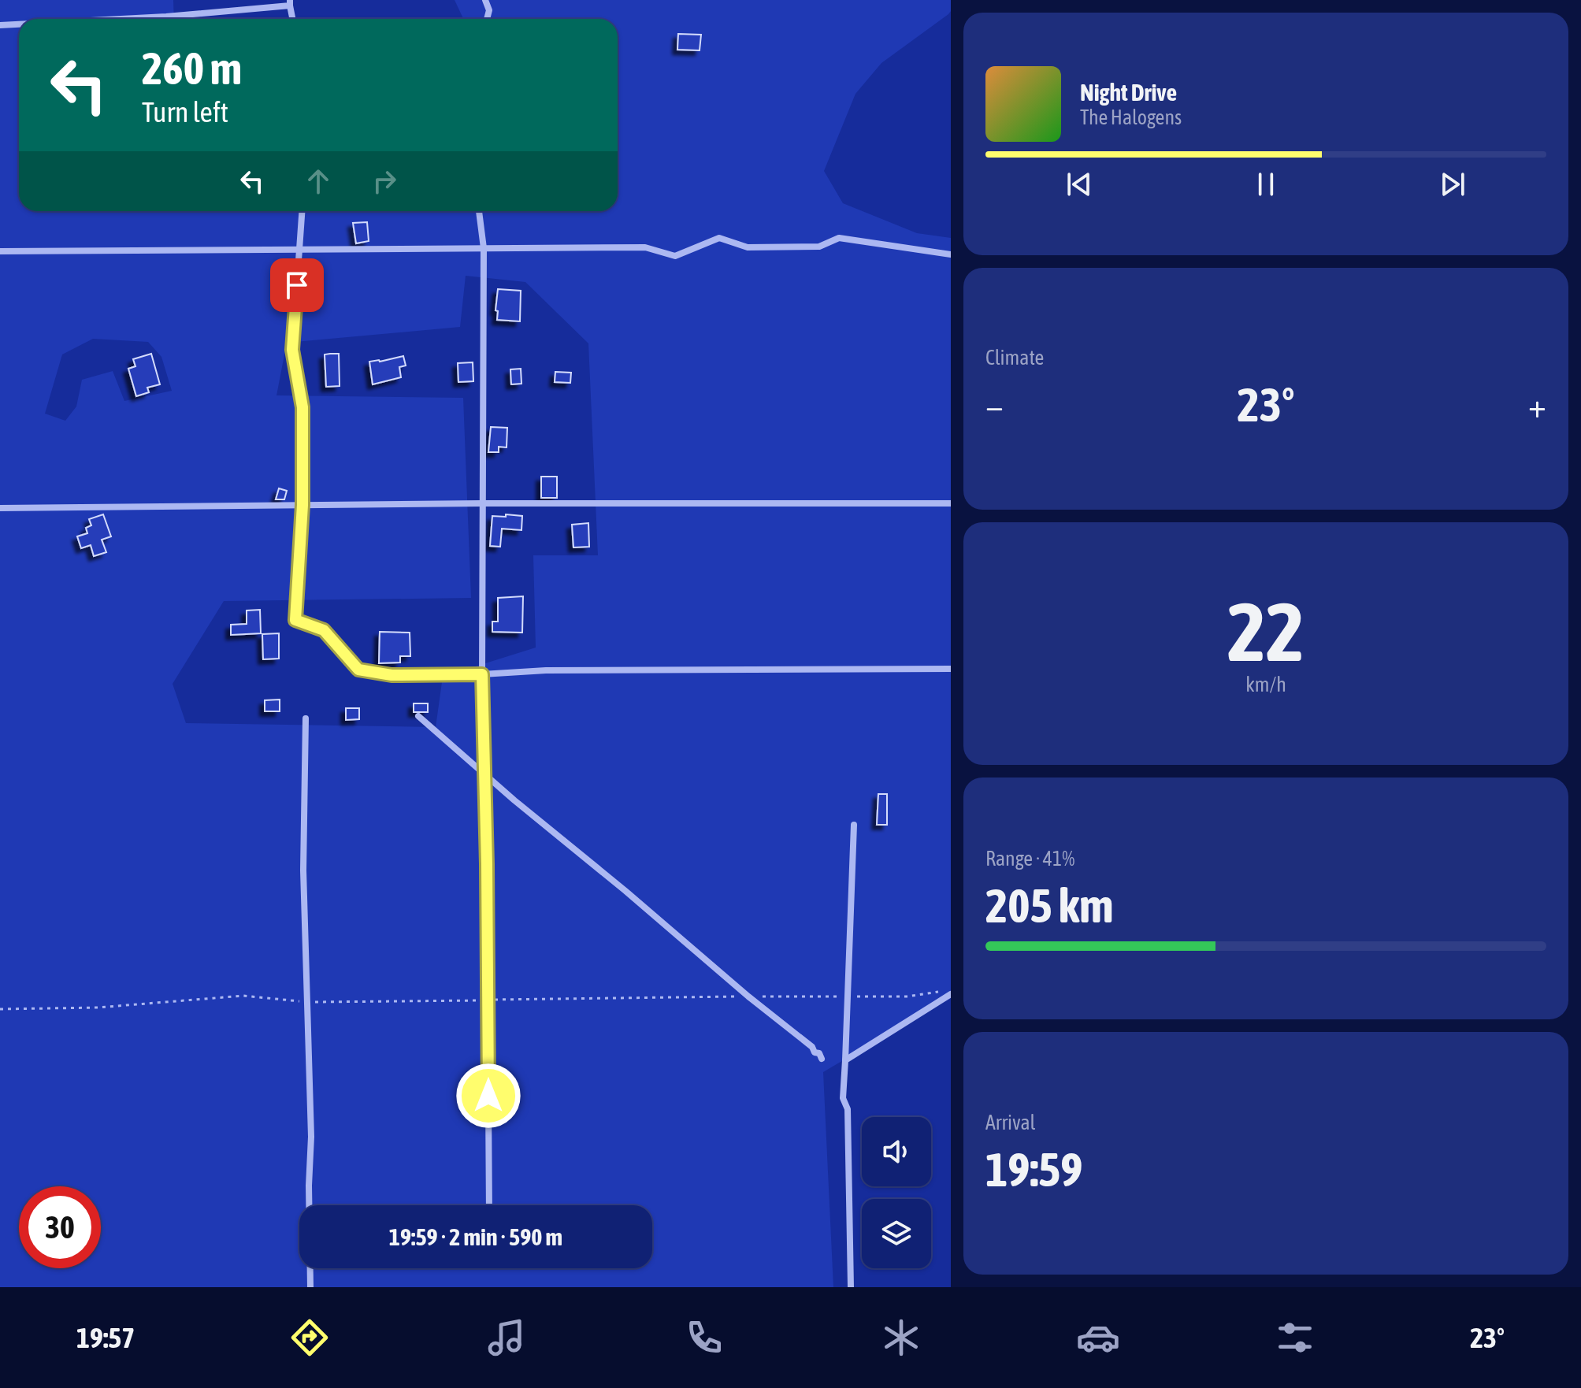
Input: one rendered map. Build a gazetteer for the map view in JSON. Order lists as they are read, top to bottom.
{
  "page": {
    "turn": ["260 m", "Turn left"],
    "song": ["Night Drive", "The Halogens"],
    "tile": [
      "Climate",
      ["22", "km/h"],
      ["Range · 41%", "205 km"],
      ["Arrival", "19:59"]
    ],
    "heat": ["−", "23°", "+"],
    "limit": "30",
    "trip": "19:59 · 2 min · 590 m",
    "tabs": ["19:57", "23°"]
  }
}
